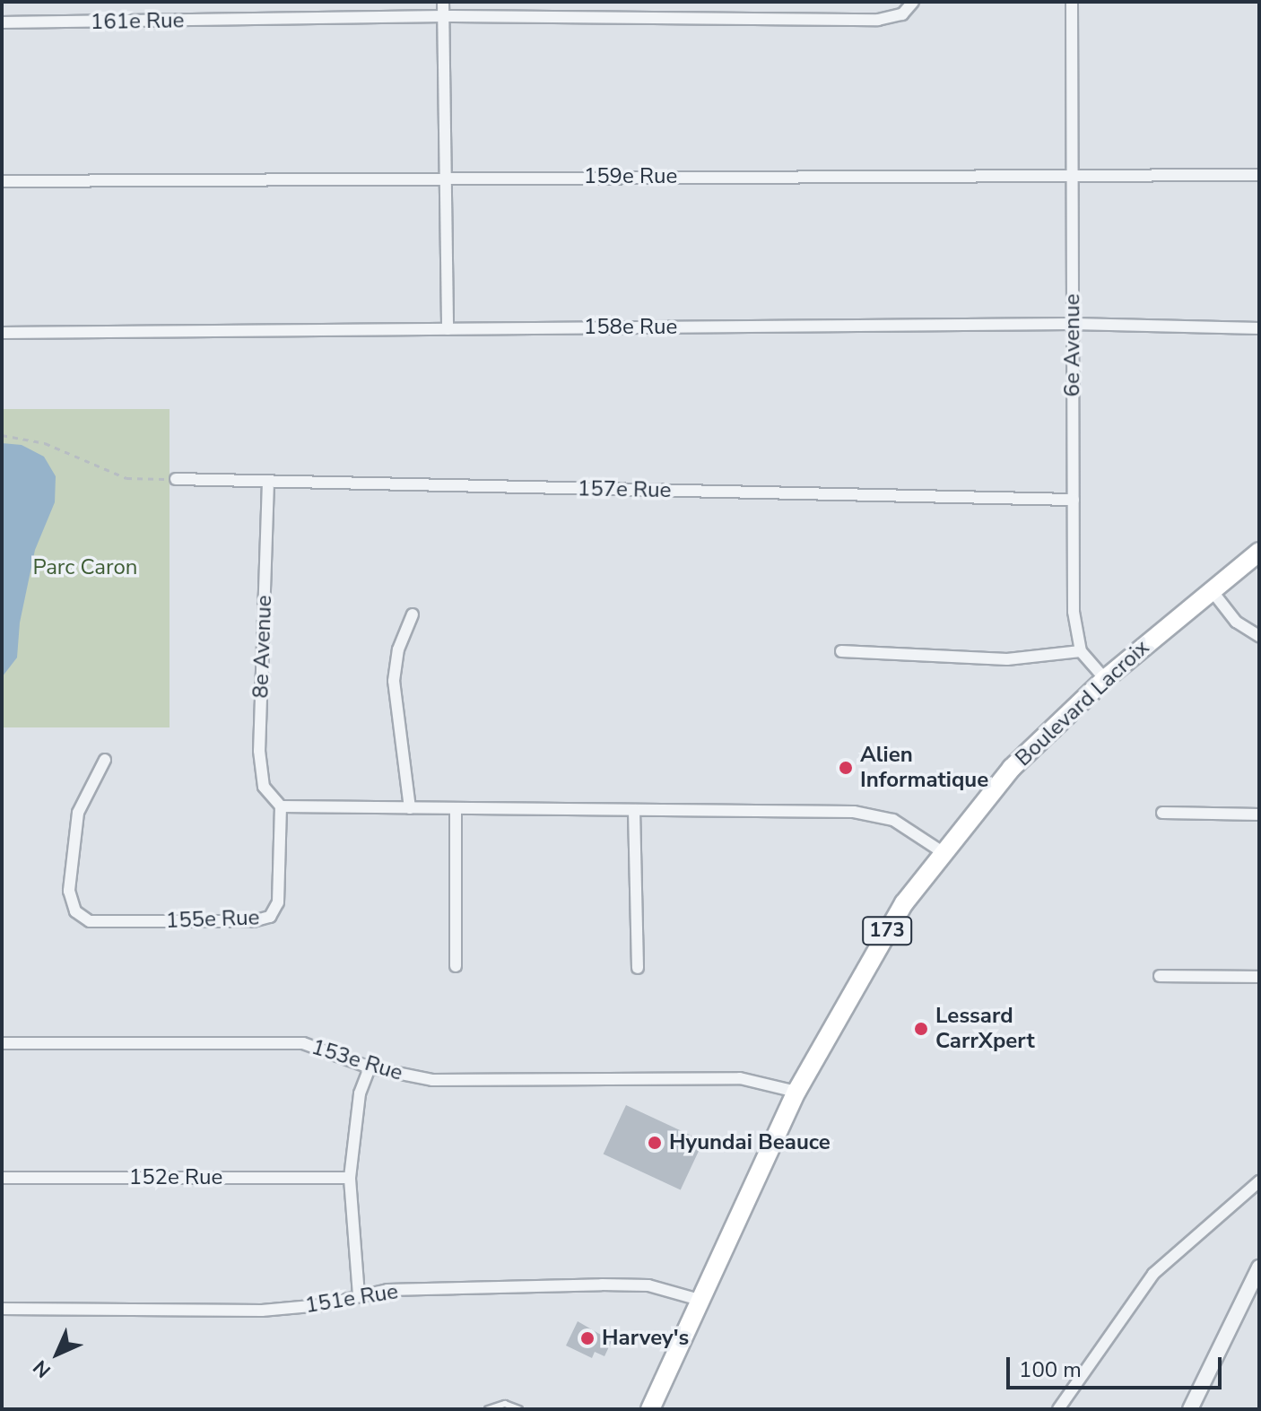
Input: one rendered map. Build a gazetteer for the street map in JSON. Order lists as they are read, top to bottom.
{
  "streets": {
    "main road": ["Boulevard Lacroix", "173"],
    "street": [
      "161e Rue",
      "159e Rue",
      "158e Rue",
      "6e Avenue",
      "157e Rue",
      "8e Avenue",
      "155e Rue",
      "153e Rue",
      "152e Rue",
      "151e Rue"
    ]
  },
  "crossings": [
    ["159e Rue", "6e Avenue"],
    ["158e Rue", "6e Avenue"],
    ["6e Avenue", "157e Rue"],
    ["157e Rue", "8e Avenue"],
    ["8e Avenue", "155e Rue"],
    ["Boulevard Lacroix", "153e Rue"],
    ["Boulevard Lacroix", "151e Rue"]
  ],
  "parks": ["Parc Caron"],
  "places": [
    "Alien Informatique",
    "Lessard CarrXpert",
    "Hyundai Beauce",
    "Harvey's"
  ],
  "scale_bar": "100 m",
  "north": "bottom left"
}
